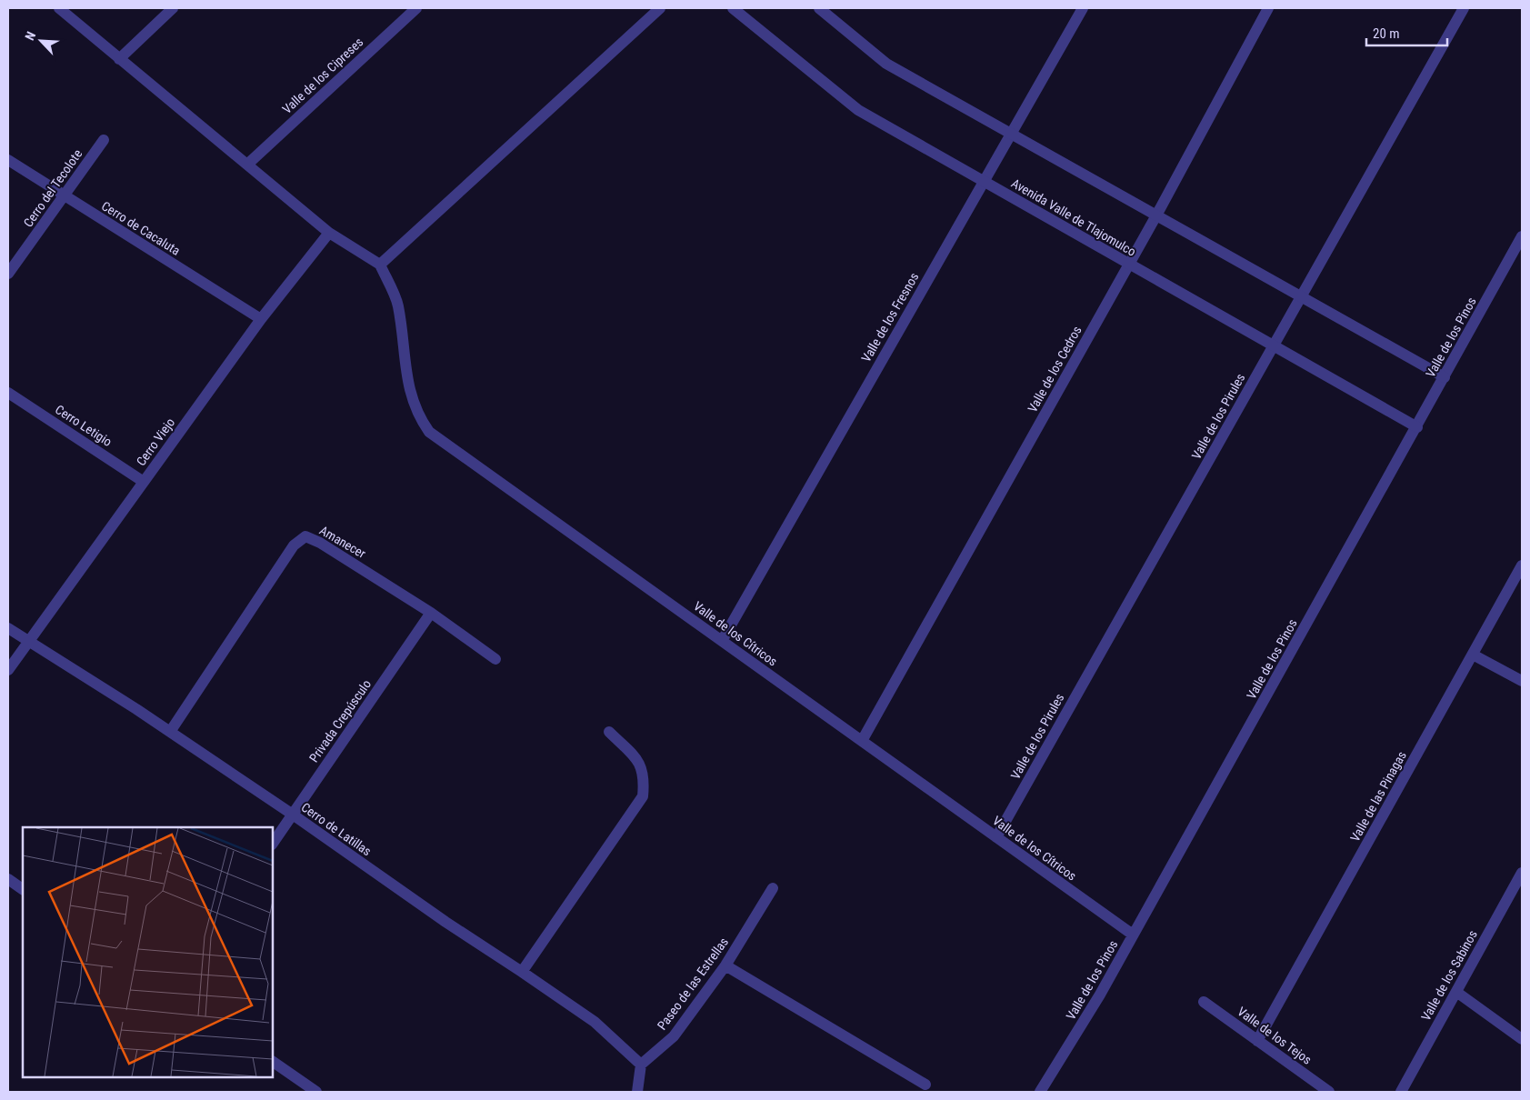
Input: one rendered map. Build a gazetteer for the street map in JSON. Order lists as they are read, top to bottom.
{
  "streets": {
    "street": [
      "Valle de los Cipreses",
      "Cerro del Tecolote",
      "Avenida Valle de Tlajomulco",
      "Cerro de Cacaluta",
      "Valle de los Fresnos",
      "Valle de los Pinos",
      "Valle de los Cedros",
      "Valle de los Pirules",
      "Cerro Letigio",
      "Cerro Viejo",
      "Amanecer",
      "Valle de los Cítricos",
      "Privada Crepúsculo",
      "Valle de las Pinagas",
      "Cerro de Latillas",
      "Valle de los Sabinos",
      "Paseo de las Estrellas",
      "Valle de los Tejos"
    ]
  },
  "crossings": [
    ["Cerro del Tecolote", "Cerro de Cacaluta"],
    ["Avenida Valle de Tlajomulco", "Valle de los Fresnos"],
    ["Avenida Valle de Tlajomulco", "Valle de los Pinos"],
    ["Avenida Valle de Tlajomulco", "Valle de los Cedros"],
    ["Avenida Valle de Tlajomulco", "Valle de los Pirules"],
    ["Cerro de Cacaluta", "Cerro Viejo"],
    ["Valle de los Fresnos", "Valle de los Cítricos"],
    ["Valle de los Pinos", "Valle de los Cítricos"],
    ["Valle de los Cedros", "Valle de los Cítricos"],
    ["Valle de los Pirules", "Valle de los Cítricos"],
    ["Cerro Letigio", "Cerro Viejo"],
    ["Cerro Viejo", "Cerro de Latillas"],
    ["Amanecer", "Privada Crepúsculo"],
    ["Amanecer", "Cerro de Latillas"],
    ["Privada Crepúsculo", "Cerro de Latillas"],
    ["Valle de las Pinagas", "Valle de los Tejos"],
    ["Cerro de Latillas", "Paseo de las Estrellas"]
  ],
  "scale_bar": "20 m",
  "north": "top left"
}
